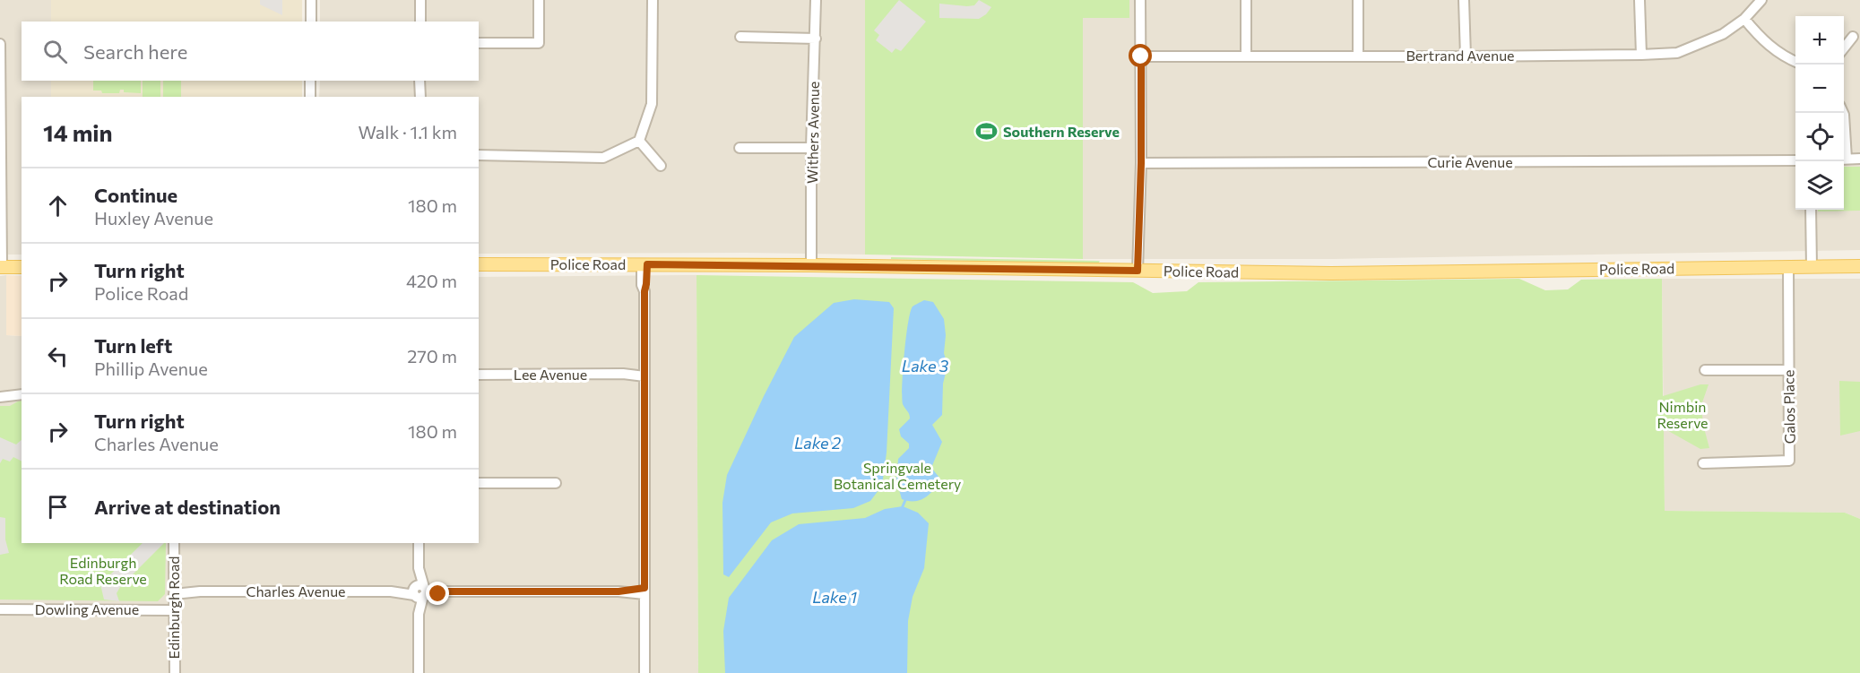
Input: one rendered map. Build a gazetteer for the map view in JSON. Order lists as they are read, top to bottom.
{
  "streets": {
    "main road": ["Police Road"],
    "street": [
      "Bertrand Avenue",
      "Withers Avenue",
      "Curie Avenue",
      "Lee Avenue",
      "Galos Place",
      "Charles Avenue",
      "Edinburgh Road",
      "Dowling Avenue"
    ]
  },
  "crossings": [
    ["Withers Avenue", "Police Road"],
    ["Police Road", "Galos Place"],
    ["Charles Avenue", "Edinburgh Road"],
    ["Edinburgh Road", "Dowling Avenue"]
  ],
  "water": ["Lake 3", "Lake 2", "Lake 1"],
  "parks": ["Nimbin Reserve", "Springvale Botanical Cemetery", "Edinburgh Road Reserve"],
  "places": {
    "sports": ["Southern Reserve"]
  },
  "page": {
    "map_buttons": ["+", "−"],
    "search": "Search here",
    "heading": ["14 min", "Walk · 1.1 km"],
    "list": [
      ["Continue", "Huxley Avenue", "180 m"],
      ["Turn right", "Police Road", "420 m"],
      ["Turn left", "Phillip Avenue", "270 m"],
      ["Turn right", "Charles Avenue", "180 m"],
      "Arrive at destination"
    ]
  }
}
